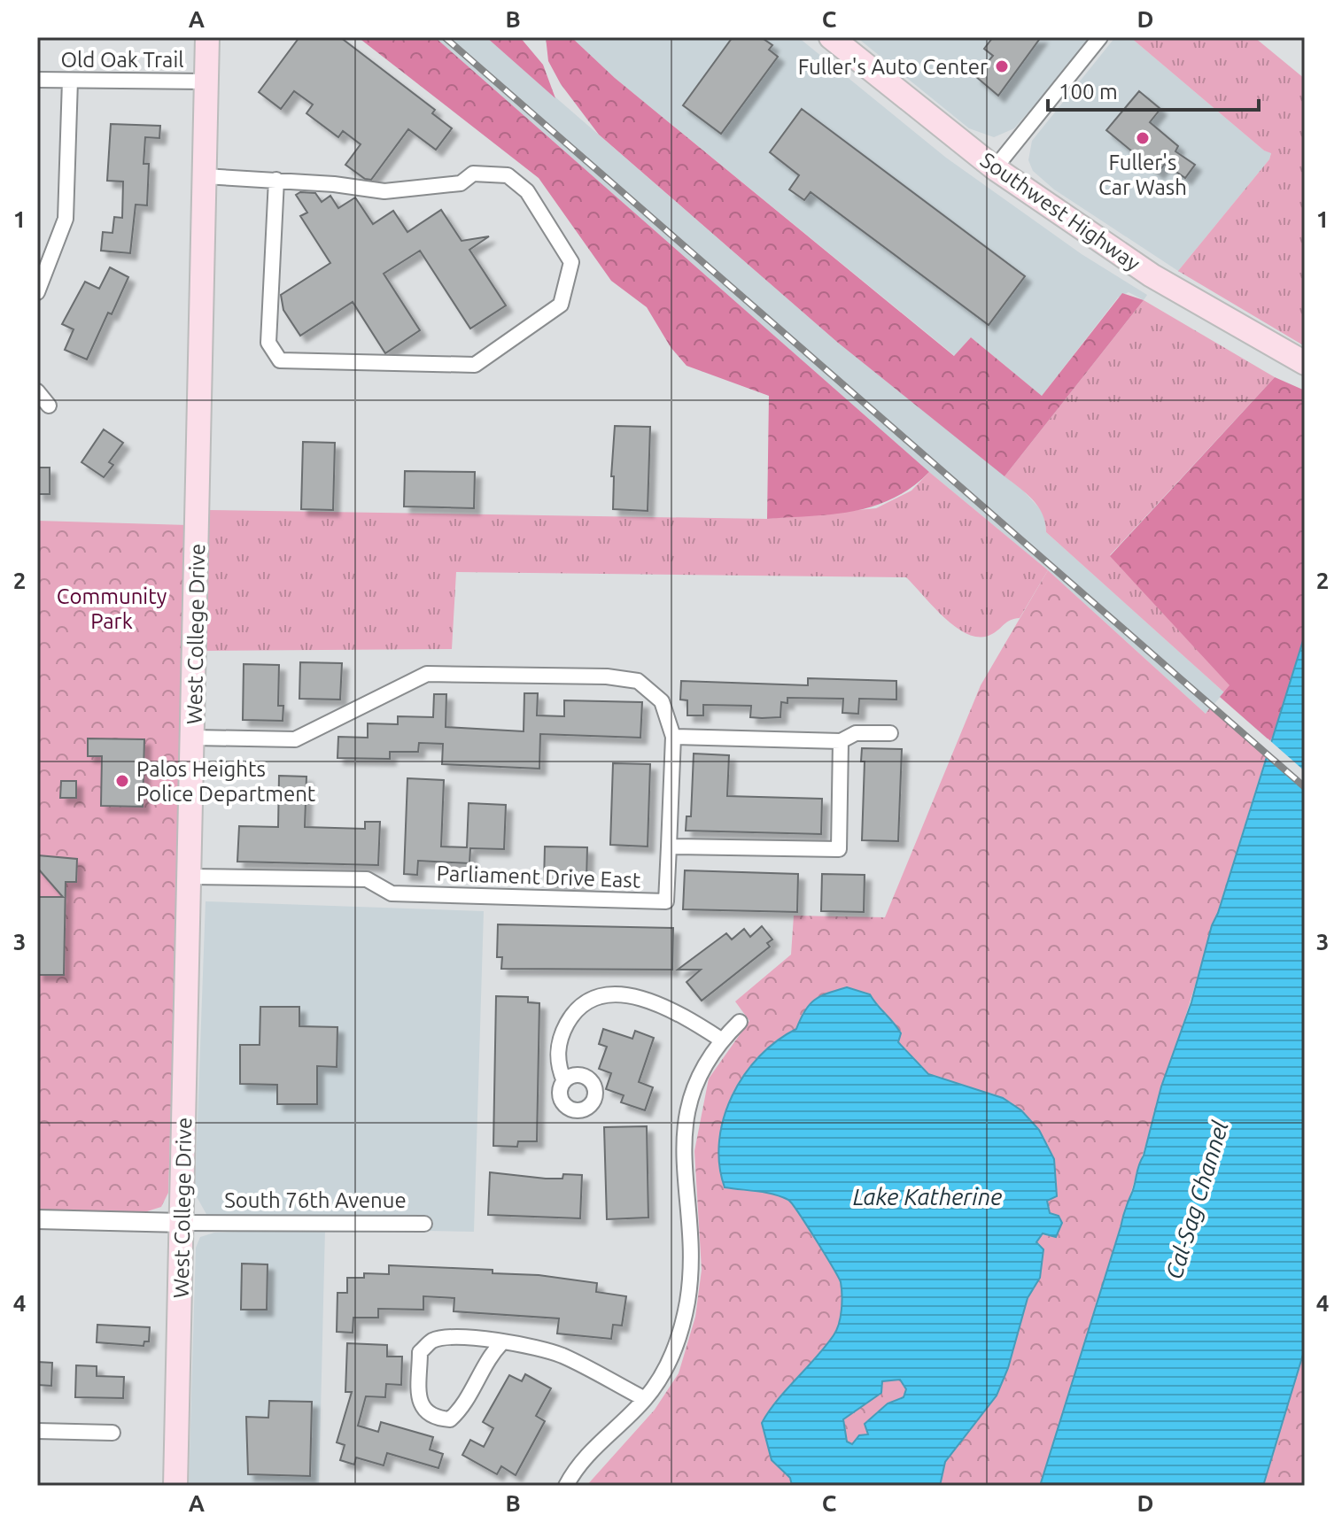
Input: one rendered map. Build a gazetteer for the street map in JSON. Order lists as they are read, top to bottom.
{
  "streets": {
    "main road": ["Southwest Highway", "West College Drive"],
    "street": ["Old Oak Trail", "Parliament Drive East", "South 76th Avenue"]
  },
  "crossings": [
    ["Old Oak Trail", "West College Drive"],
    ["West College Drive", "Parliament Drive East"],
    ["West College Drive", "South 76th Avenue"]
  ],
  "water": ["Lake Katherine", "Cal-Sag Channel"],
  "parks": ["Community Park"],
  "places": ["Fuller's Auto Center", "Fuller's Car Wash", "Palos Heights Police Department"],
  "scale_bar": "100 m",
  "grid": {
    "columns": [
      "A",
      "B",
      "C",
      "D"
    ],
    "rows": [
      "1",
      "2",
      "3",
      "4"
    ]
  }
}
